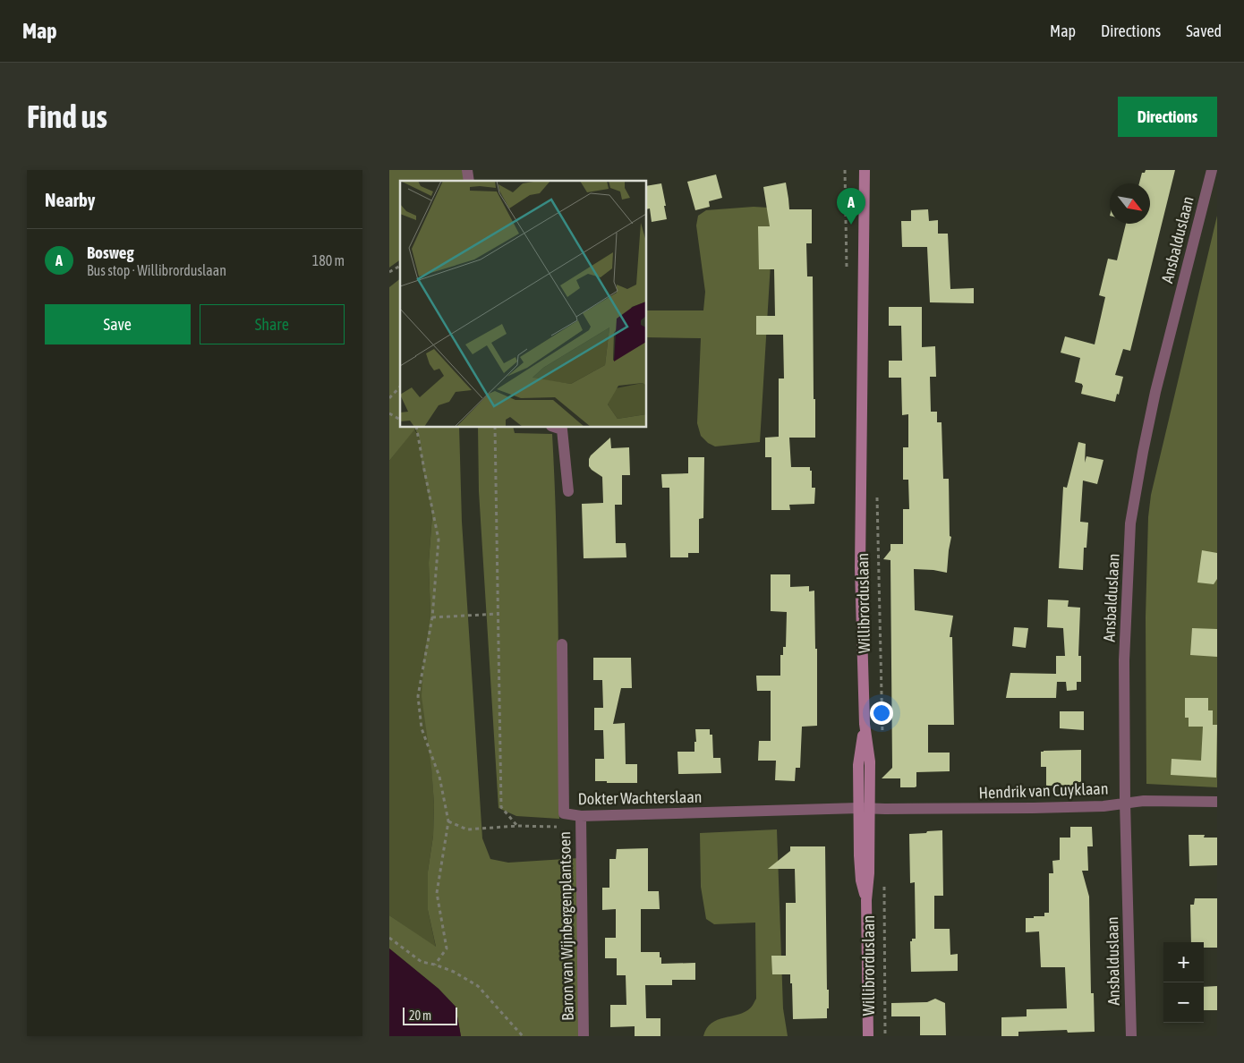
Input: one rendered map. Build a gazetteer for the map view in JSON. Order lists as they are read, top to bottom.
{
  "streets": {
    "main road": ["Willibrorduslaan"],
    "street": [
      "Ansbalduslaan",
      "Hendrik van Cuyklaan",
      "Dokter Wachterslaan",
      "Baron van Wijnbergenplantsoen"
    ]
  },
  "crossings": [
    ["Ansbalduslaan", "Hendrik van Cuyklaan"],
    ["Willibrorduslaan", "Hendrik van Cuyklaan"],
    ["Willibrorduslaan", "Dokter Wachterslaan"],
    ["Hendrik van Cuyklaan", "Dokter Wachterslaan"],
    ["Dokter Wachterslaan", "Baron van Wijnbergenplantsoen"]
  ],
  "scale_bar": "20 m",
  "north": "bottom right",
  "page": {
    "header": "Map",
    "nav": ["Map", "Directions", "Saved"],
    "buttons": [
      "Directions",
      ["Save", "Share"]
    ],
    "title": "Find us",
    "heading": "Nearby",
    "pins": "A",
    "list": [
      {
        "mark": "A",
        "name": "Bosweg",
        "note": "Bus stop · Willibrorduslaan",
        "value": "180 m"
      }
    ],
    "map_buttons": ["+", "−"],
    "scale": "20 m"
  }
}
